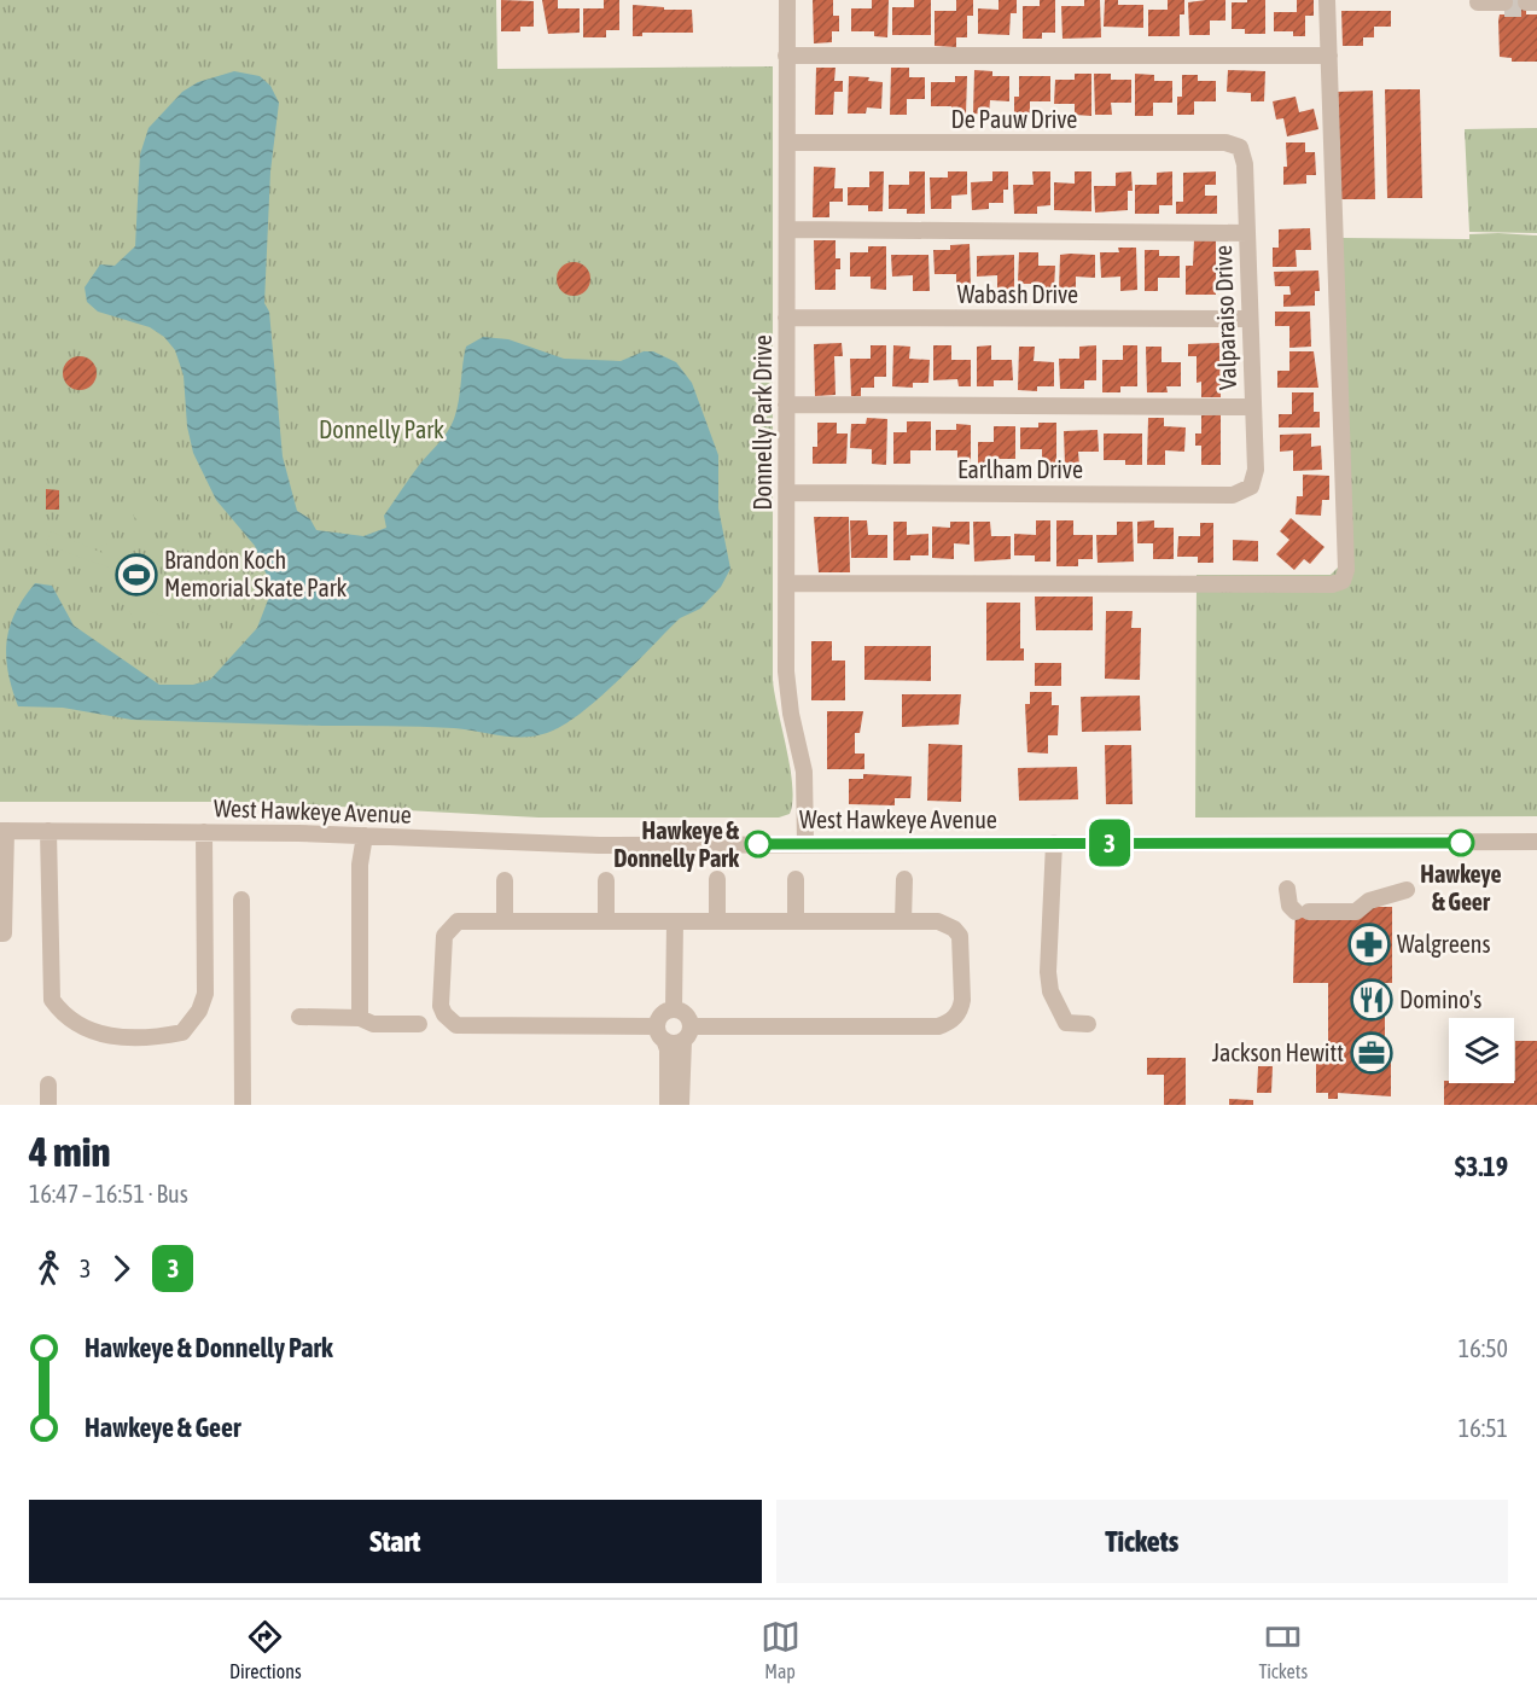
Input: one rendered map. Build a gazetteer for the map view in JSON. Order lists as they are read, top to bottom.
{
  "streets": {
    "street": [
      "De Pauw Drive",
      "Wabash Drive",
      "Valparaiso Drive",
      "Donnelly Park Drive",
      "Earlham Drive",
      "West Hawkeye Avenue"
    ]
  },
  "crossings": [
    ["De Pauw Drive", "Valparaiso Drive"],
    ["De Pauw Drive", "Donnelly Park Drive"],
    ["Wabash Drive", "Valparaiso Drive"],
    ["Wabash Drive", "Donnelly Park Drive"],
    ["Valparaiso Drive", "Earlham Drive"],
    ["Donnelly Park Drive", "Earlham Drive"],
    ["Donnelly Park Drive", "West Hawkeye Avenue"]
  ],
  "parks": ["Donnelly Park"],
  "places": {
    "sports": ["Brandon Koch Memorial Skate Park"],
    "other": ["Hawkeye & Geer", "Hawkeye & Donnelly Park"],
    "pharmacy": ["Walgreens"],
    "restaurant": ["Domino's"],
    "office": ["Jackson Hewitt"]
  },
  "lines": ["bus line 3"],
  "page": {
    "on_map": "3",
    "heading": ["4 min", "16:47 – 16:51 · Bus", "$3.19"],
    "legs": ["3", "3"],
    "list": [
      {
        "name": "Hawkeye & Donnelly Park",
        "value": "16:50"
      },
      {
        "name": "Hawkeye & Geer",
        "value": "16:51"
      }
    ],
    "buttons": ["Start", "Tickets"],
    "tabs": ["Directions", "Map", "Tickets"]
  }
}
